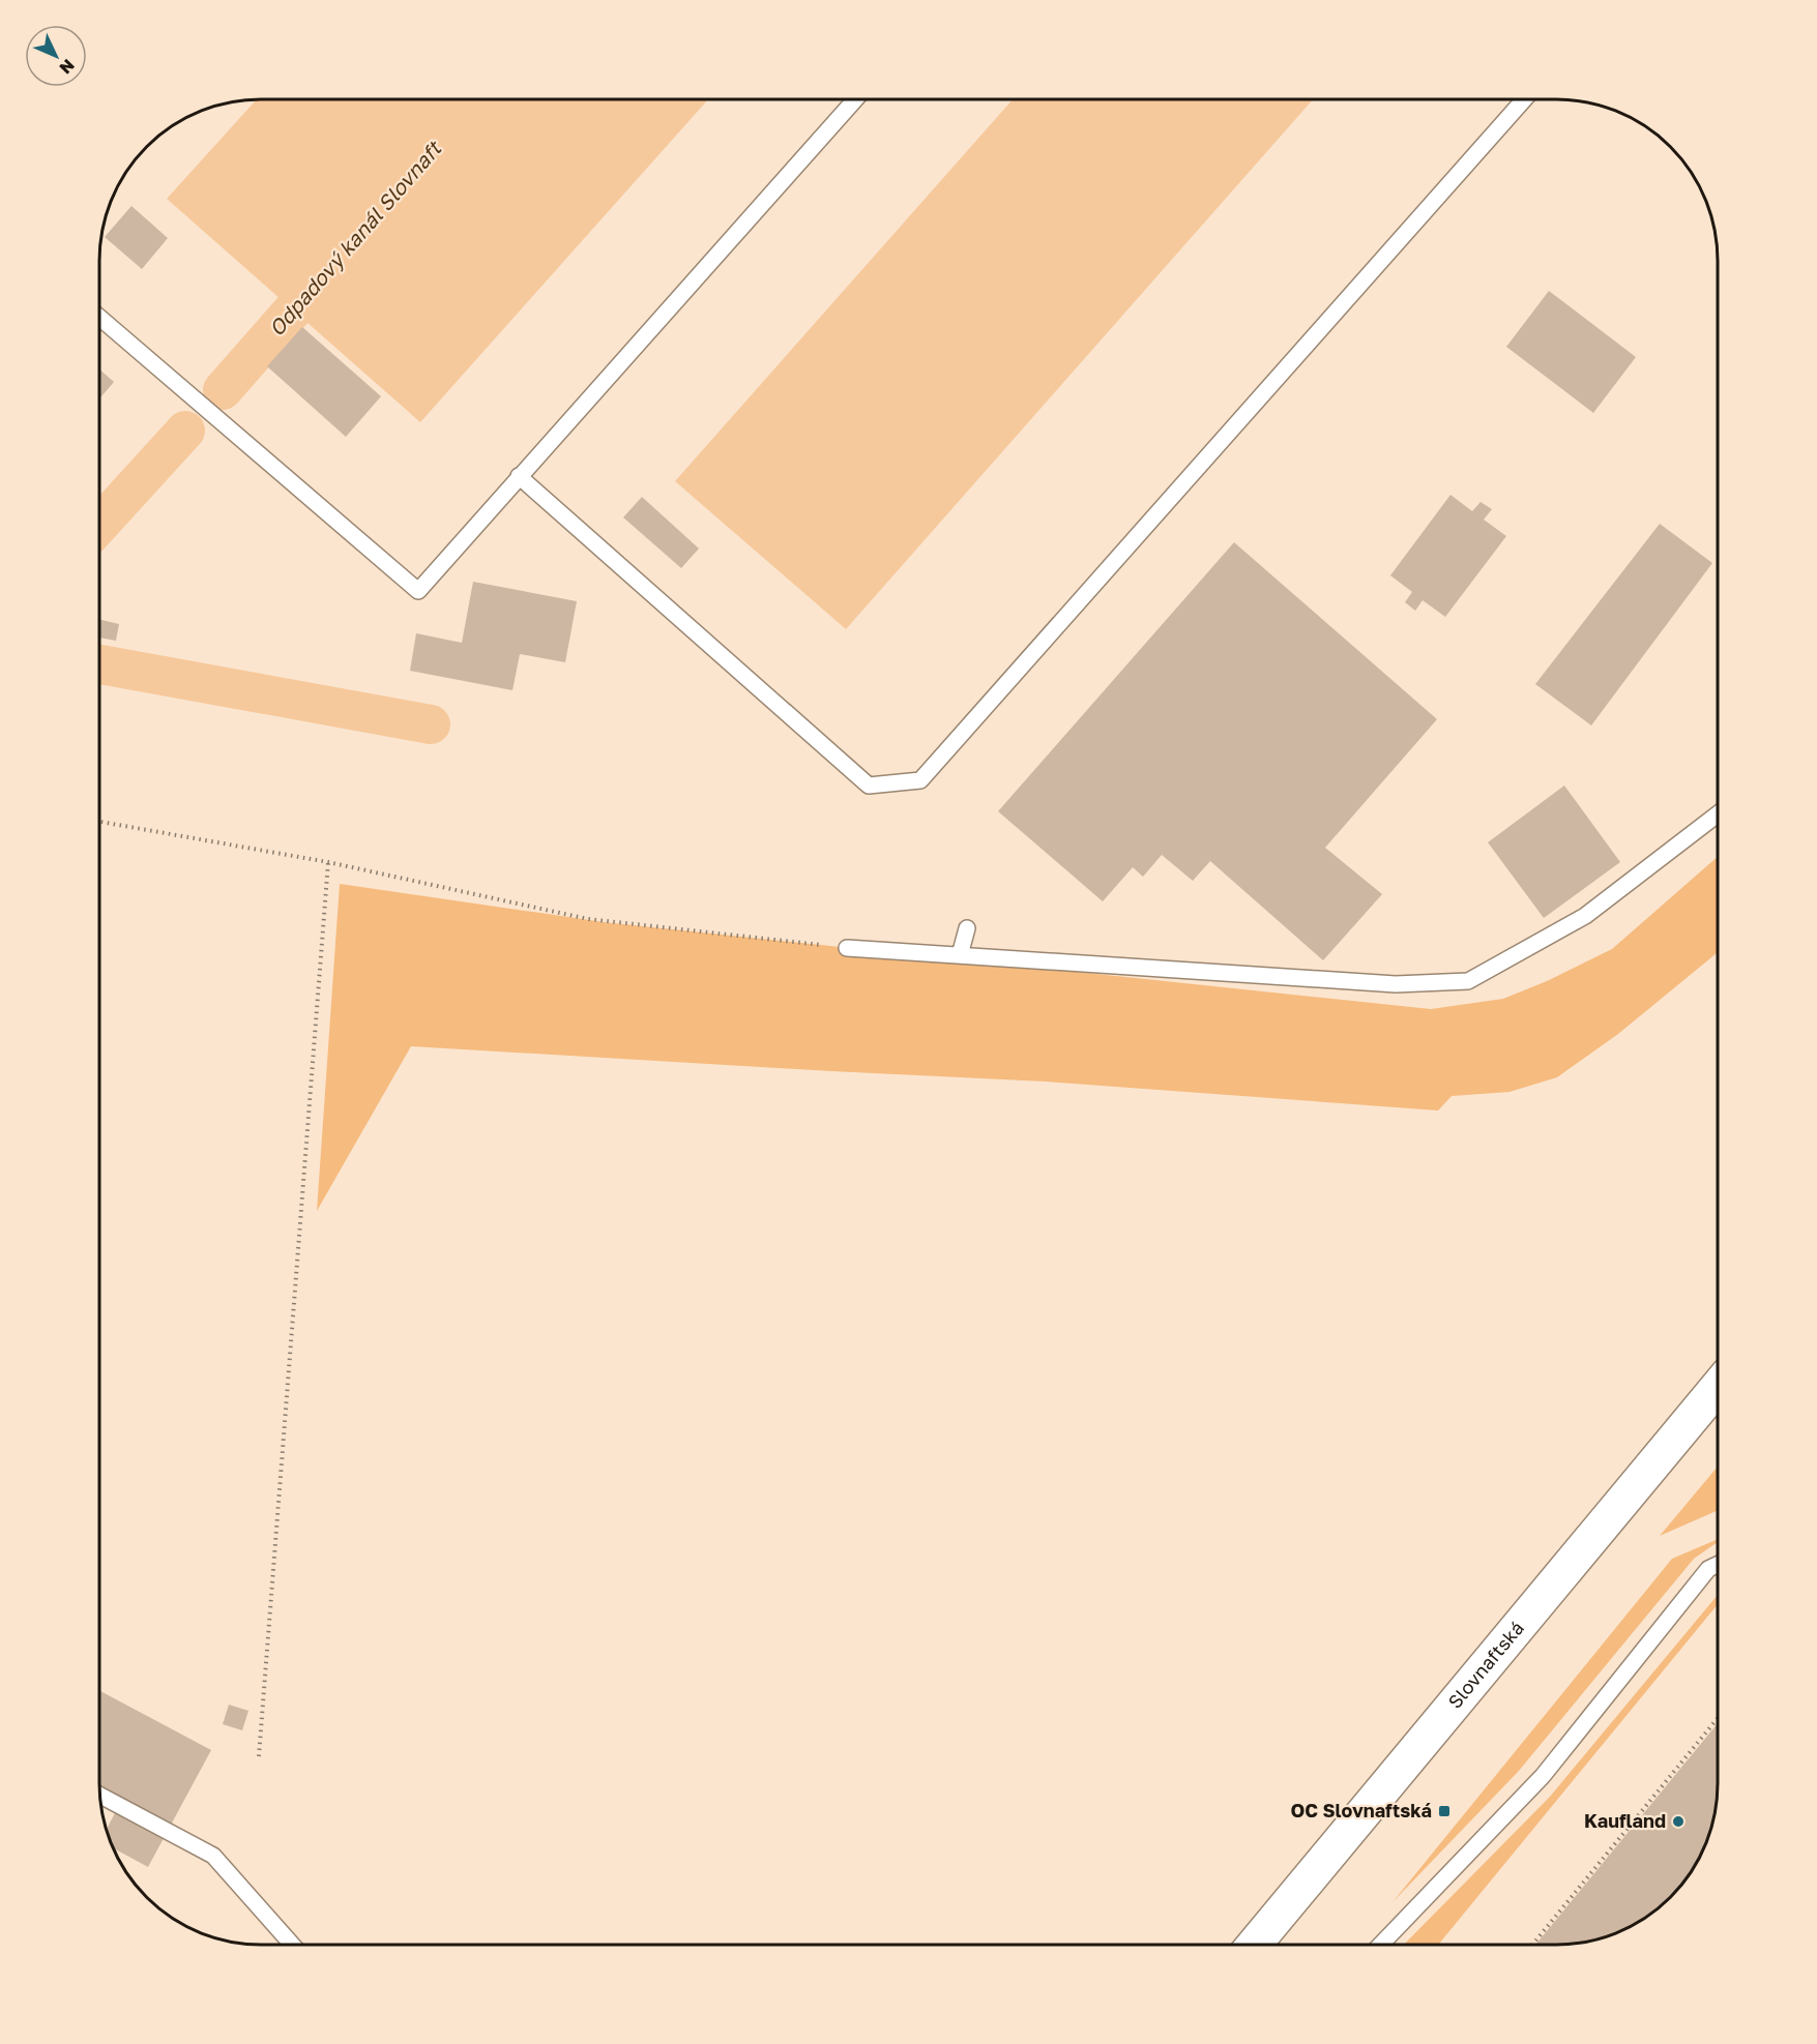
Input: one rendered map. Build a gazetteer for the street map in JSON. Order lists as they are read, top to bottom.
{
  "streets": {
    "main road": ["Slovnaftská"]
  },
  "water": ["Odpadový kanál Slovnaft"],
  "places": {
    "transit": ["OC Slovnaftská"],
    "other": ["Kaufland"]
  },
  "north": "bottom right"
}
